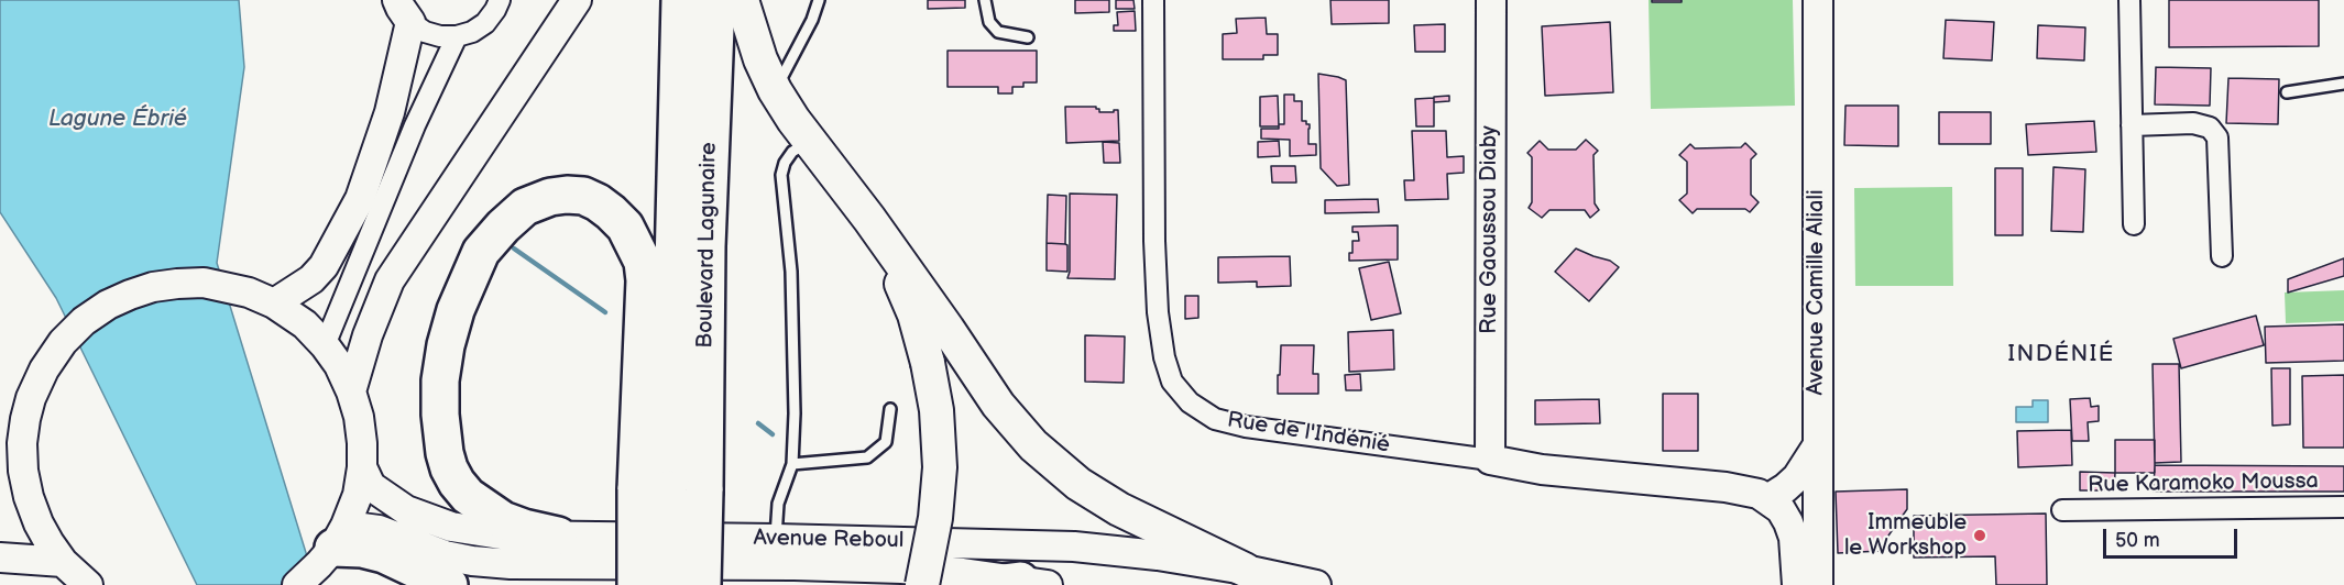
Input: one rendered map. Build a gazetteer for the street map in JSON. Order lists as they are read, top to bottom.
{
  "streets": {
    "highway": ["Boulevard Lagunaire"],
    "main road": [
      "Rue Gaoussou Diaby",
      "Avenue Camille Aliali",
      "Rue de l'Indénié",
      "Avenue Reboul"
    ],
    "street": ["Rue Karamoko Moussa"]
  },
  "crossings": [
    ["Rue Gaoussou Diaby", "Rue de l'Indénié"]
  ],
  "districts": ["INDÉNIÉ"],
  "water": ["Lagune Ébrié"],
  "places": ["Immeuble le Workshop"],
  "scale_bar": "50 m"
}
